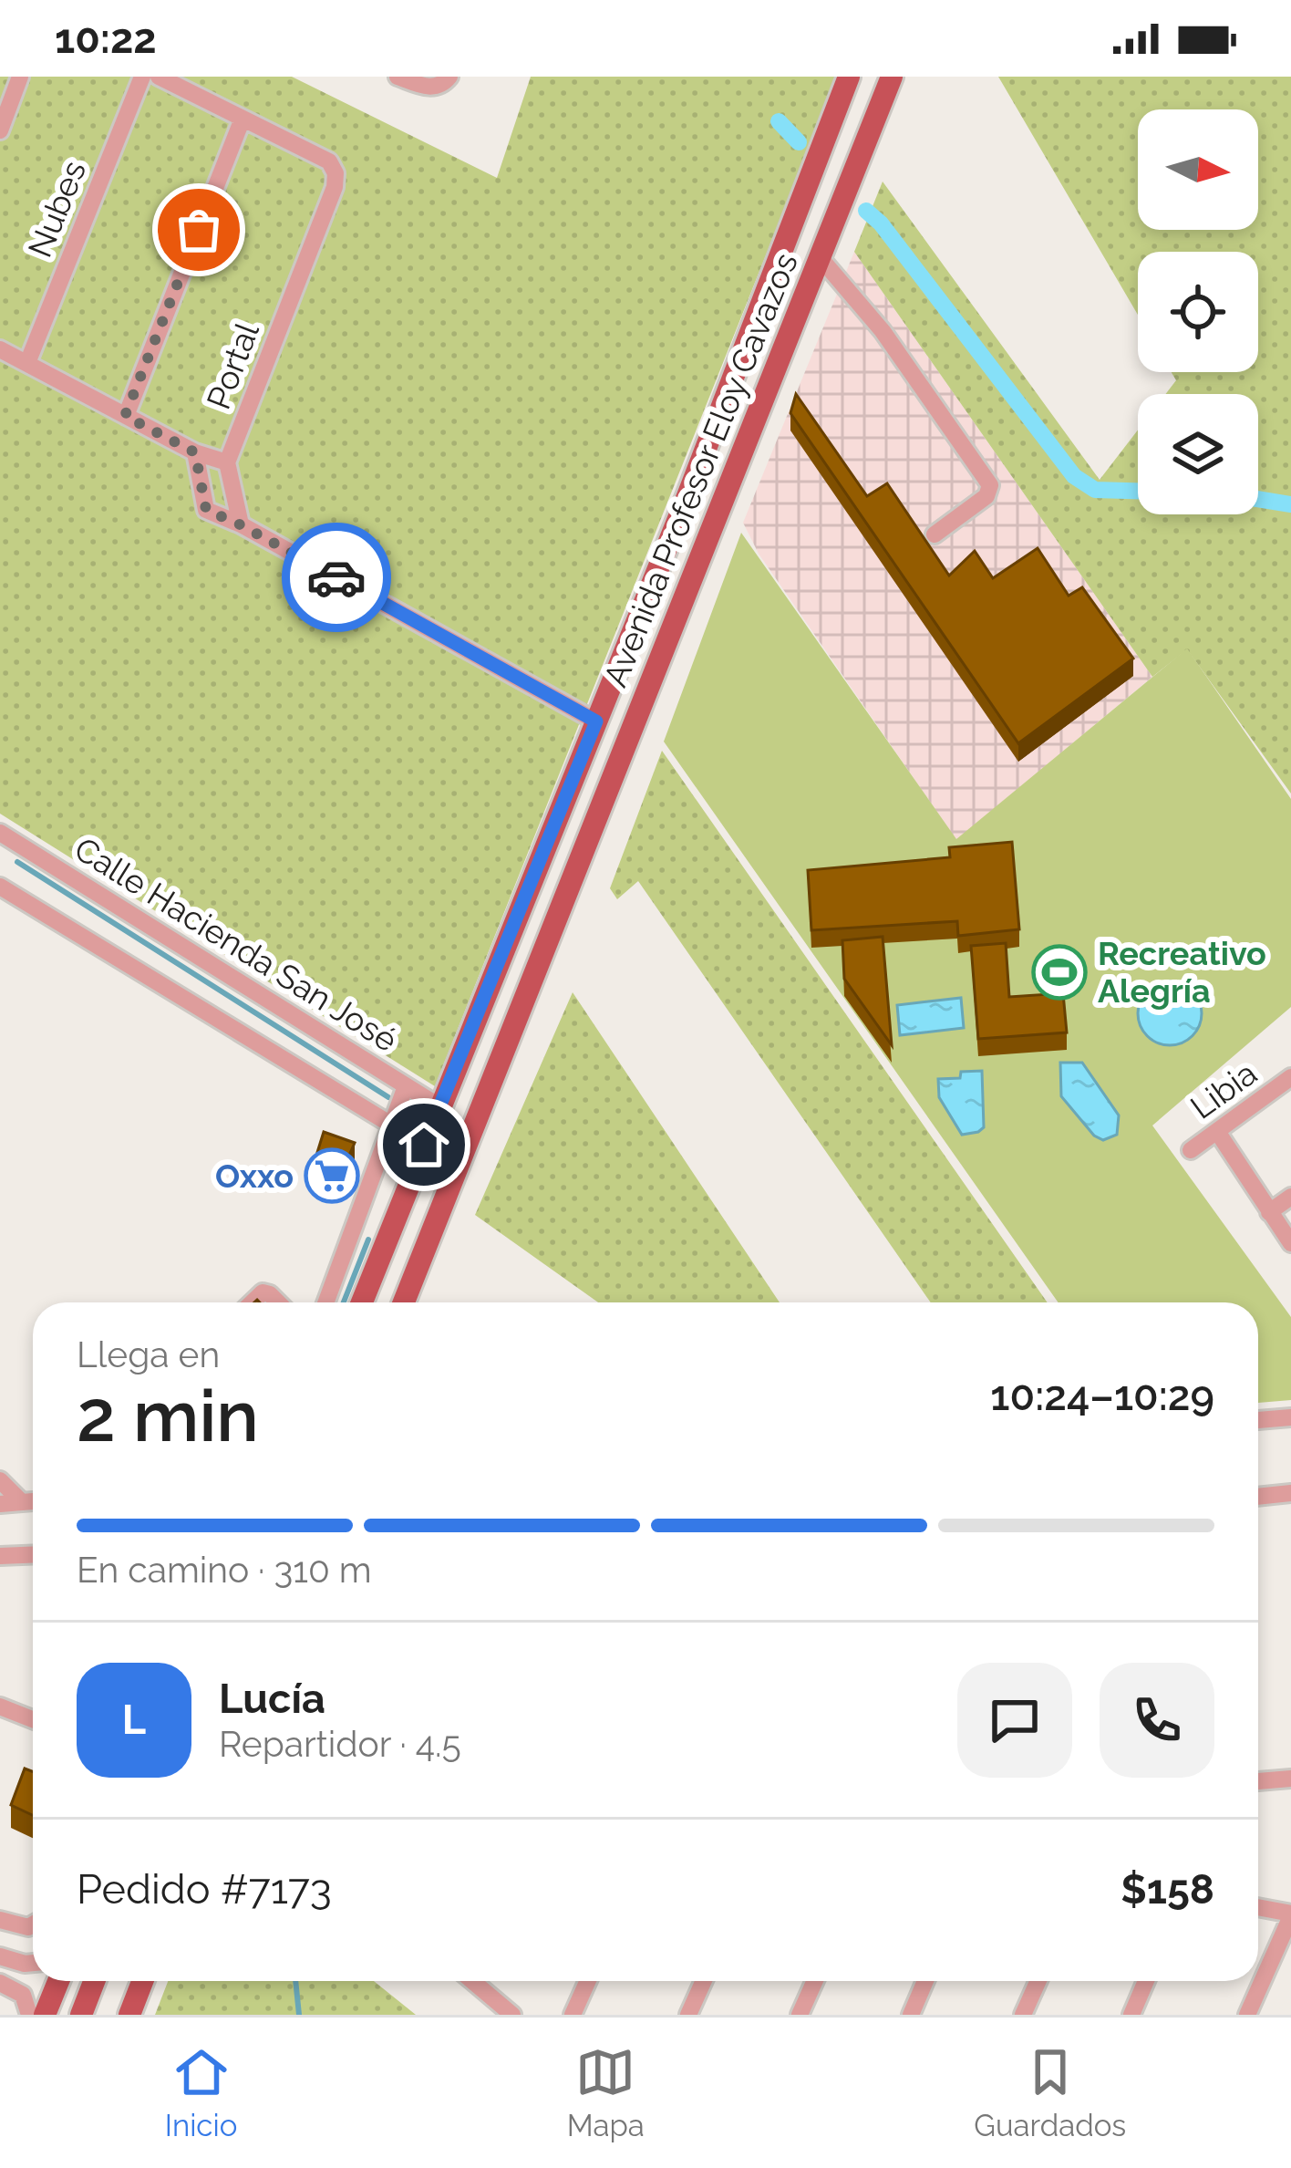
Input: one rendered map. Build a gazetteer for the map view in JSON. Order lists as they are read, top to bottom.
{
  "streets": {
    "main road": ["Avenida Profesor Eloy Cavazos"],
    "street": [
      "Nubes",
      "Portal",
      "Calle Hacienda San José",
      "Libia"
    ]
  },
  "crossings": [
    ["Avenida Profesor Eloy Cavazos", "Calle Hacienda San José"]
  ],
  "places": {
    "sports": ["Recreativo Alegría"],
    "supermarket": ["Oxxo"]
  },
  "north": "right",
  "page": {
    "status": "10:22",
    "heading": ["2 min", "Llega en", "10:24–10:29"],
    "panel": [
      "Lucía",
      "Repartidor · 4.5",
      "Pedido #7173",
      "$158"
    ],
    "bar": "En camino · 310 m",
    "round": "L",
    "tabs": ["Inicio", "Mapa", "Guardados"]
  }
}
